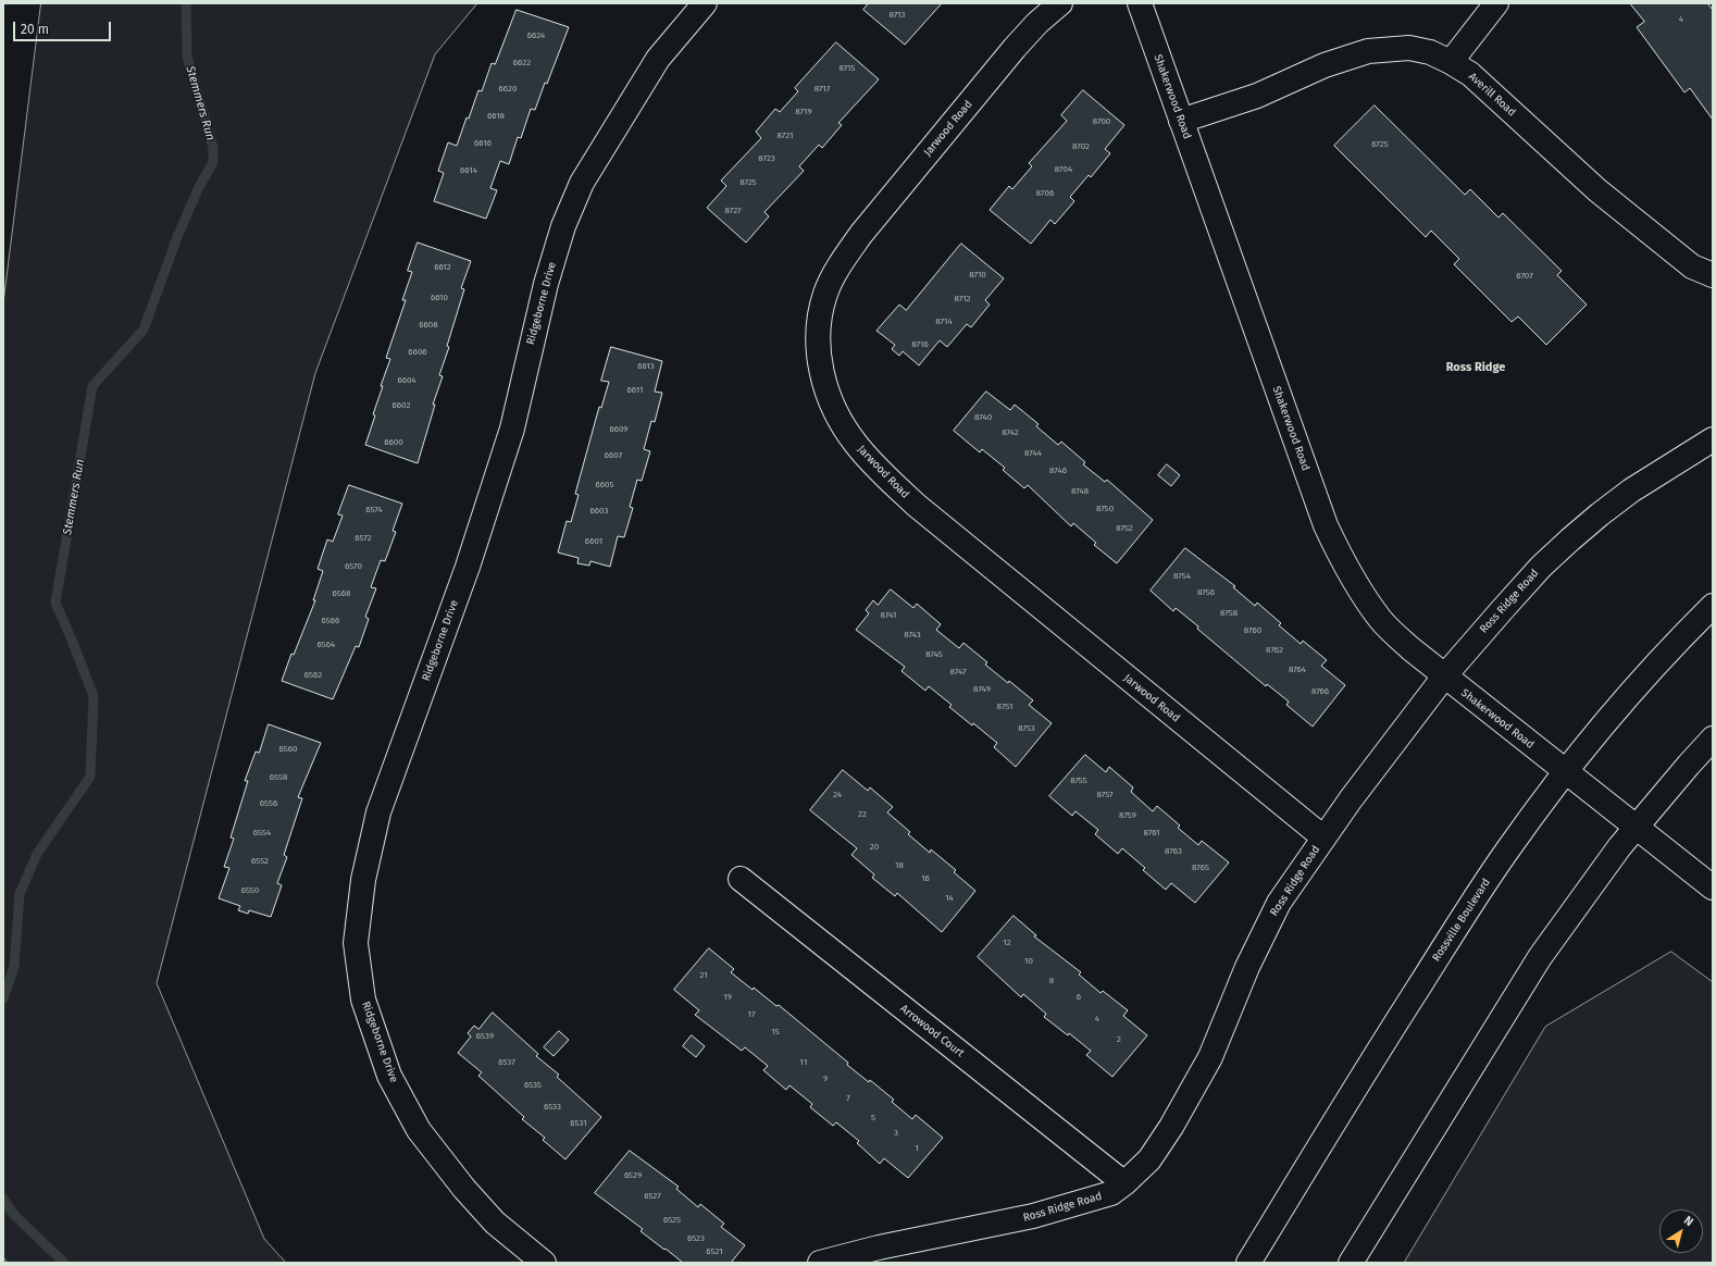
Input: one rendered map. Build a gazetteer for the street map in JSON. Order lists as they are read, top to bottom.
{
  "streets": {
    "street": [
      "Averill Road",
      "Shakerwood Road",
      "Jarwood Road",
      "Ridgeborne Drive",
      "Ross Ridge Road",
      "Rossville Boulevard",
      "Arrowood Court"
    ]
  },
  "crossings": [
    ["Averill Road", "Shakerwood Road"],
    ["Shakerwood Road", "Ross Ridge Road"],
    ["Shakerwood Road", "Rossville Boulevard"],
    ["Jarwood Road", "Ross Ridge Road"],
    ["Ross Ridge Road", "Arrowood Court"]
  ],
  "districts": ["Ross Ridge"],
  "water": ["Stemmers Run"],
  "house_numbers": [
    "8713",
    "4",
    "6624",
    "6622",
    "8715",
    "6620",
    "8717",
    "8719",
    "6618",
    "8700",
    "8721",
    "6616",
    "6725",
    "8702",
    "8723",
    "8704",
    "6614",
    "8725",
    "8706",
    "8727",
    "6612",
    "8710",
    "6707",
    "6610",
    "8712",
    "8714",
    "6608",
    "8716",
    "6606",
    "6613",
    "6604",
    "6611",
    "6602",
    "8740",
    "6609",
    "8742",
    "6600",
    "8744",
    "6607",
    "8746",
    "6605",
    "8748",
    "8750",
    "6574",
    "6603",
    "8752",
    "6572",
    "6601",
    "6570",
    "8754",
    "8756",
    "6568",
    "8758",
    "8741",
    "6566",
    "8760",
    "8743",
    "6564",
    "8762",
    "8745",
    "8764",
    "8747",
    "6562",
    "8749",
    "8766",
    "8751",
    "8753",
    "6560",
    "6558",
    "8755",
    "24",
    "8757",
    "6556",
    "22",
    "8759",
    "6554",
    "8761",
    "20",
    "8763",
    "6552",
    "18",
    "8765",
    "16",
    "6550",
    "14",
    "12",
    "10",
    "21",
    "8",
    "19",
    "6",
    "17",
    "4",
    "15",
    "6539",
    "2",
    "6537",
    "11",
    "9",
    "6535",
    "7",
    "6533",
    "5",
    "6531",
    "3",
    "1",
    "6529",
    "6527",
    "6525",
    "6523",
    "6521"
  ],
  "scale_bar": "20 m",
  "north": "top right"
}
